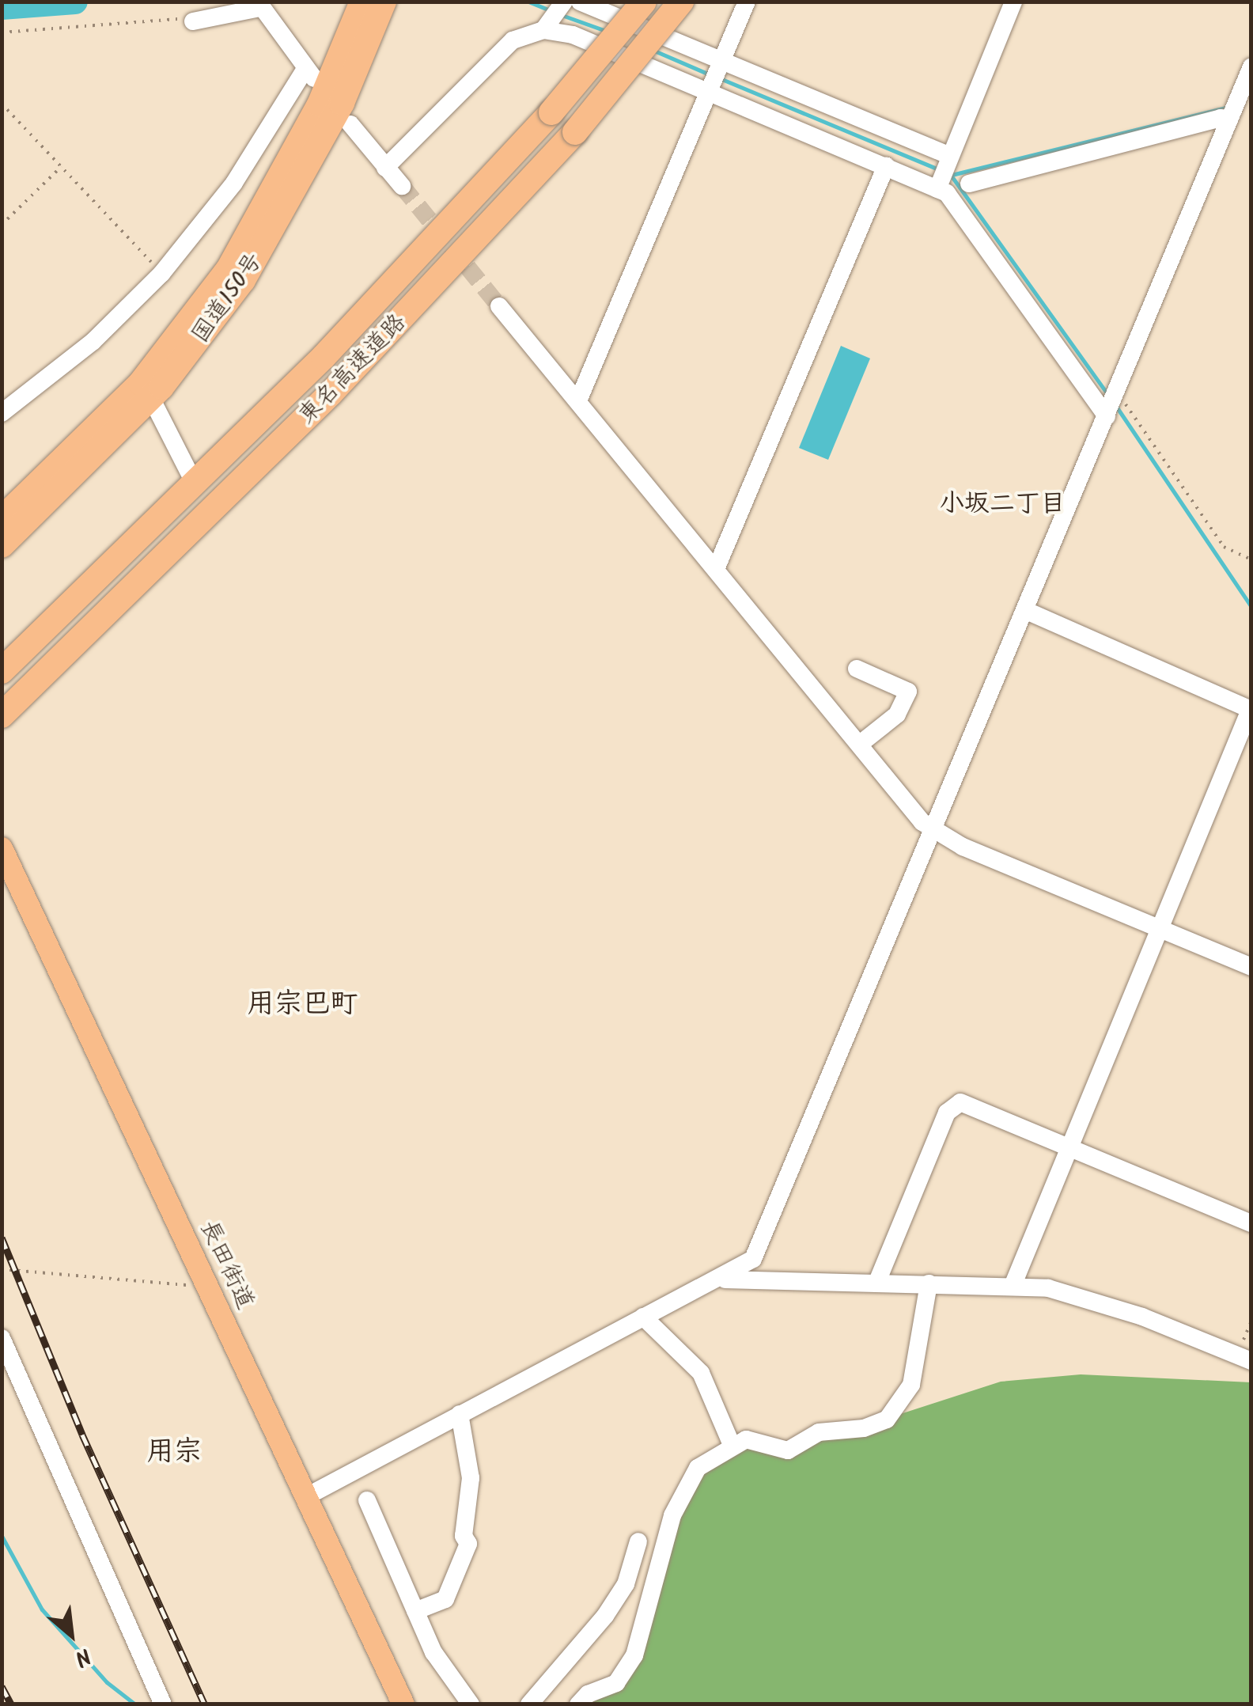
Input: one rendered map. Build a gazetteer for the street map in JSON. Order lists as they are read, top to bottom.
{
  "streets": {
    "highway": ["国道150号", "東名高速道路"],
    "main road": ["長田街道"]
  },
  "districts": ["小坂二丁目", "用宗巴町", "用宗"],
  "north": "bottom right"
}
